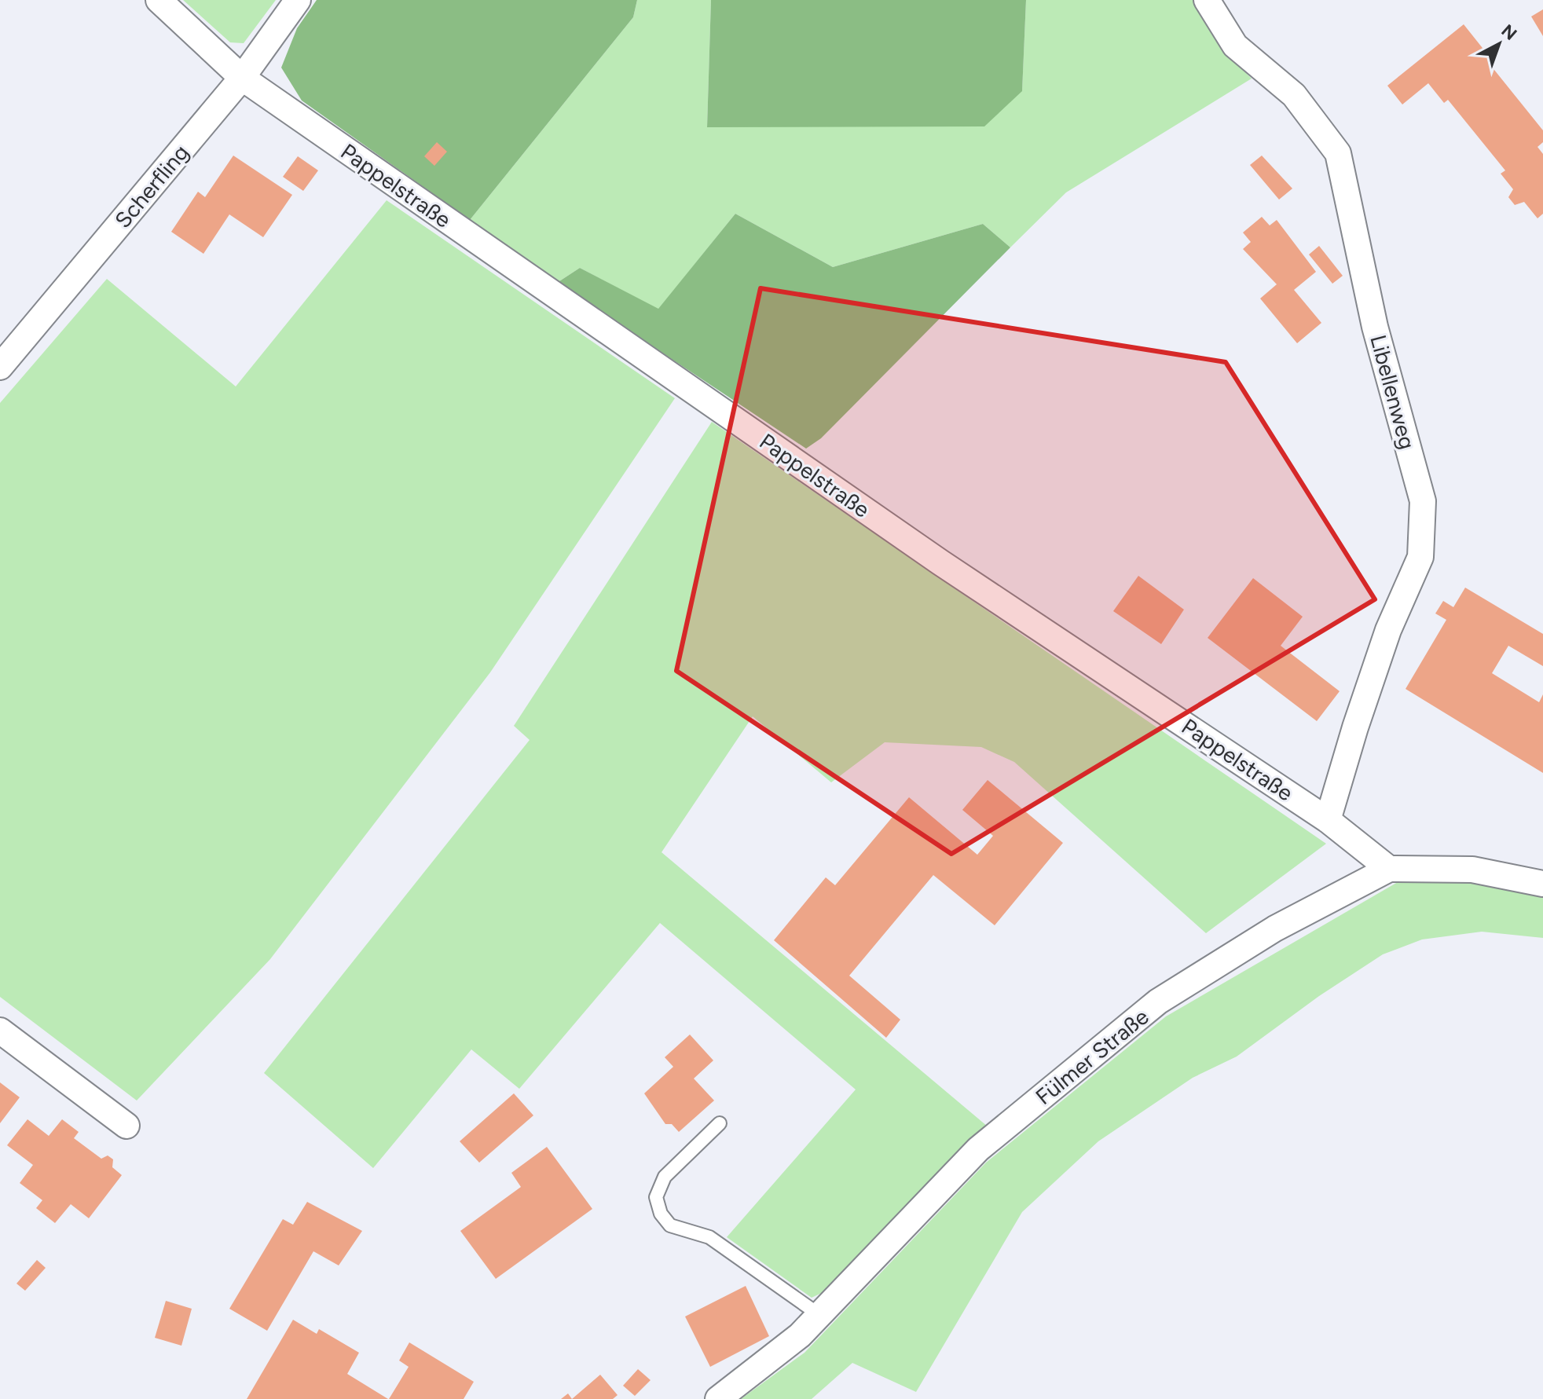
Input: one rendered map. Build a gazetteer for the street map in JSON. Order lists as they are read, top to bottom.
{
  "streets": {
    "street": [
      "Pappelstraße",
      "Scherfling",
      "Libellenweg",
      "Fülmer Straße"
    ]
  },
  "crossings": [
    ["Pappelstraße", "Scherfling"],
    ["Pappelstraße", "Libellenweg"],
    ["Pappelstraße", "Fülmer Straße"]
  ],
  "north": "top right"
}
